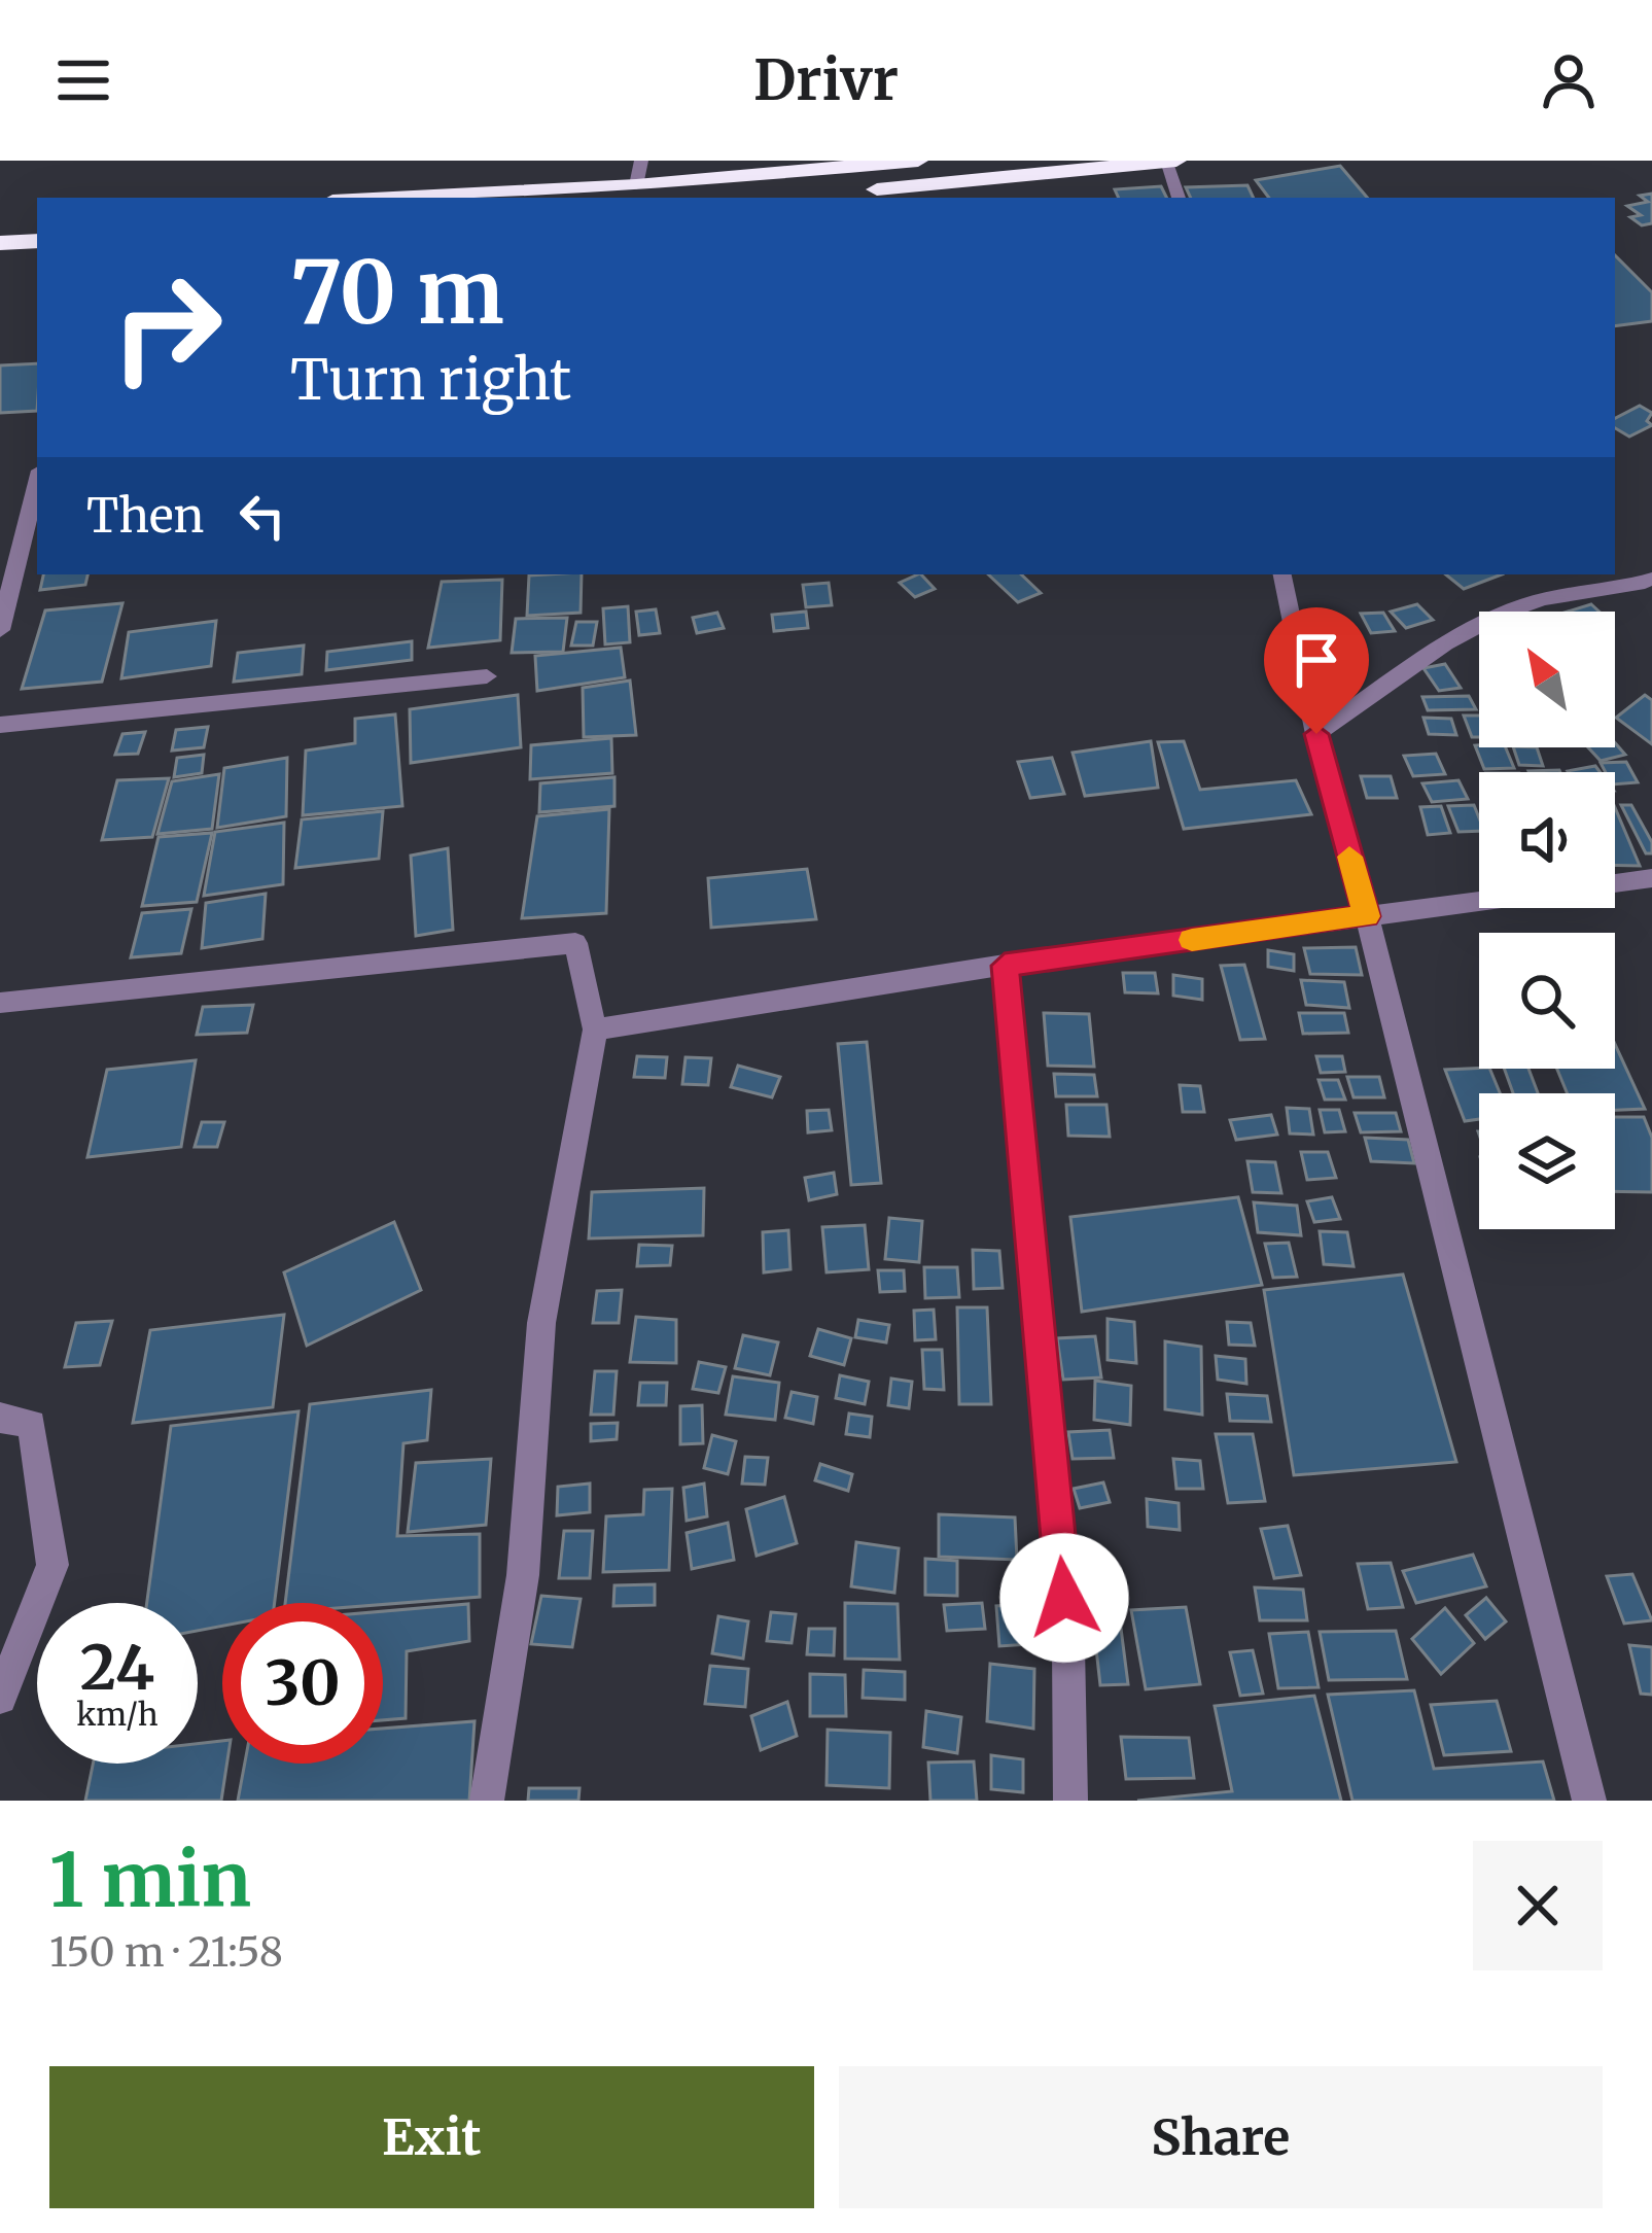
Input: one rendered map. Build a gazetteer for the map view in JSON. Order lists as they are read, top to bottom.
{
  "north": "top left",
  "page": {
    "header": "Drivr",
    "turn": ["70 m", "Turn right"],
    "then": "Then",
    "speed": "24 km/h",
    "limit": "30",
    "heading": ["1 min", "150 m · 21:58"],
    "buttons": ["Exit", "Share"]
  }
}
